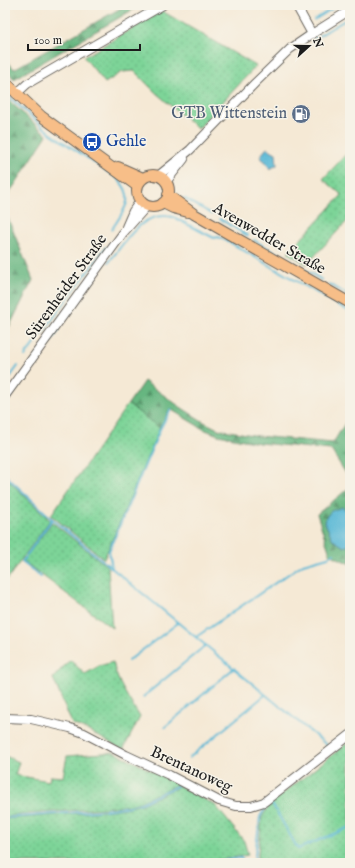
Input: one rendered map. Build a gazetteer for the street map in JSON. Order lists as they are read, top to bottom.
{
  "streets": {
    "main road": ["Avenwedder Straße"],
    "street": ["Sürenheider Straße", "Brentanoweg"]
  },
  "crossings": [
    ["Avenwedder Straße", "Sürenheider Straße"]
  ],
  "places": {
    "fuel station": ["GTB Wittenstein"],
    "bus stop": ["Gehle"]
  },
  "scale_bar": "100 m",
  "north": "right"
}
